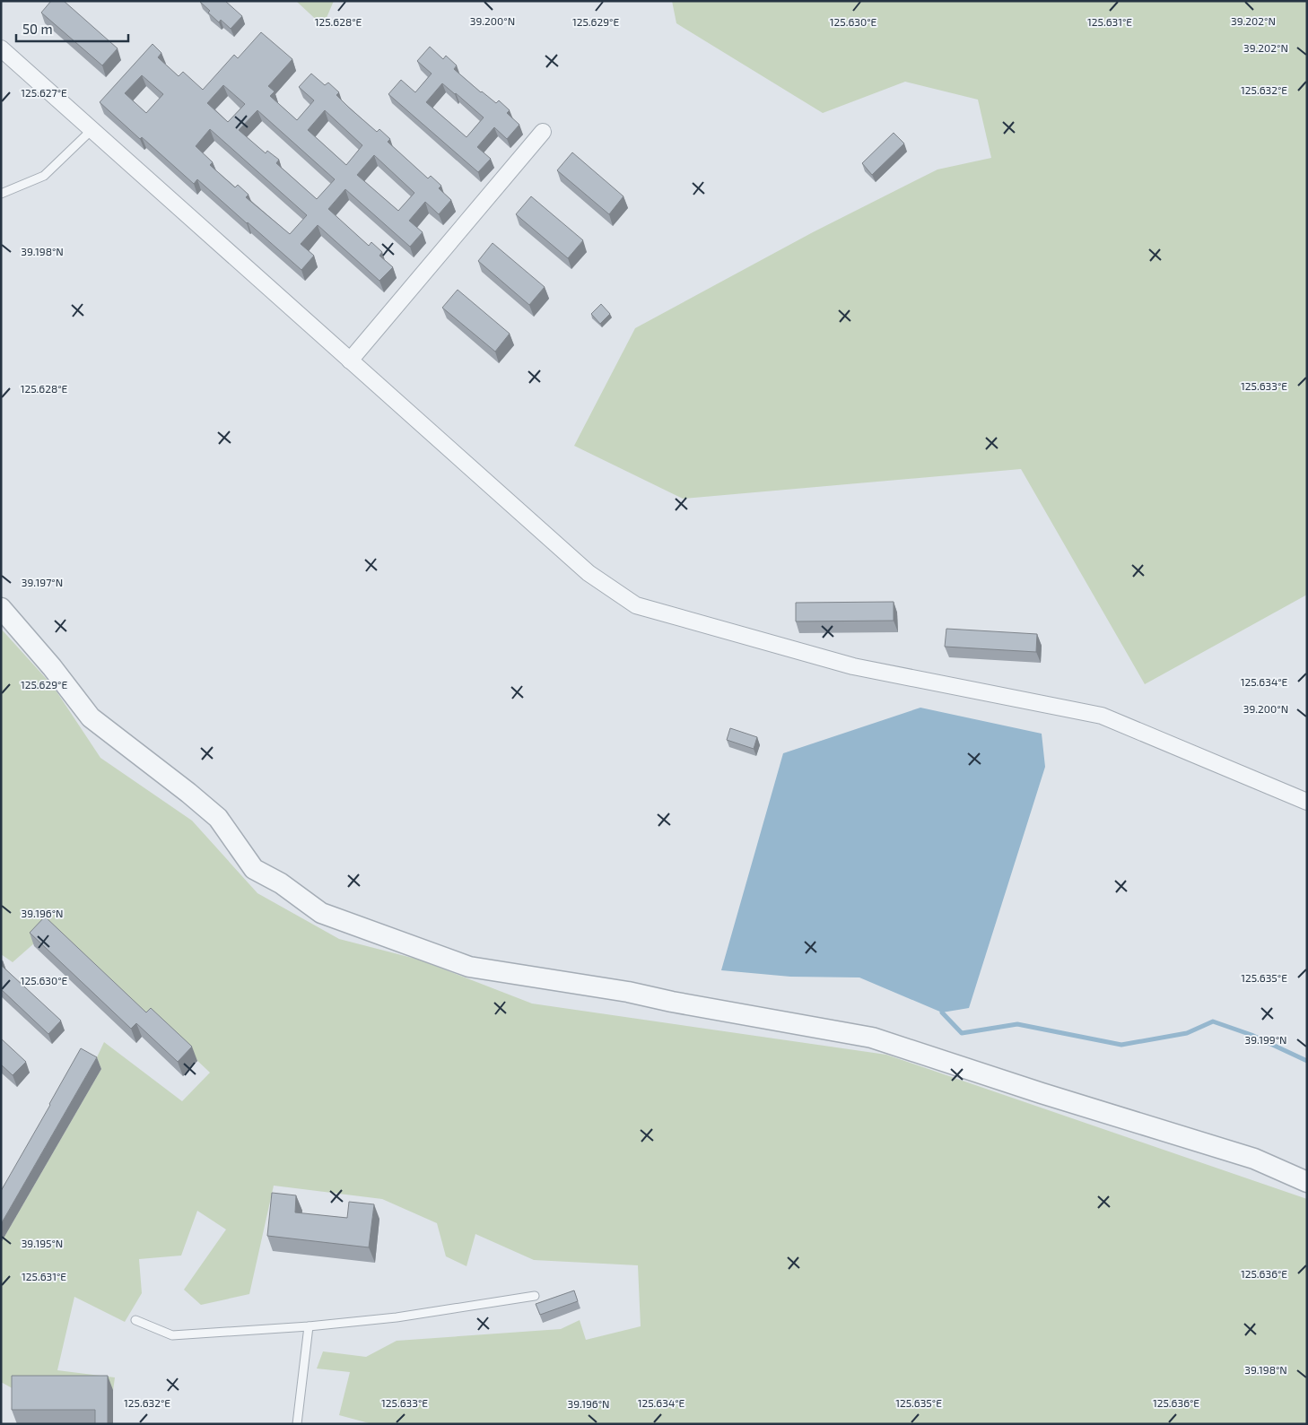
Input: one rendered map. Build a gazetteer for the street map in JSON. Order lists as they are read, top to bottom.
{
  "scale_bar": "50 m",
  "coordinates": [
    "39.200°N",
    "39.202°N",
    "125.628°E",
    "125.629°E",
    "125.630°E",
    "125.631°E",
    "125.632°E",
    "125.627°E",
    "39.198°N",
    "125.633°E",
    "39.197°N",
    "125.634°E",
    "39.196°N",
    "125.635°E",
    "39.199°N",
    "39.195°N",
    "125.636°E"
  ]
}
